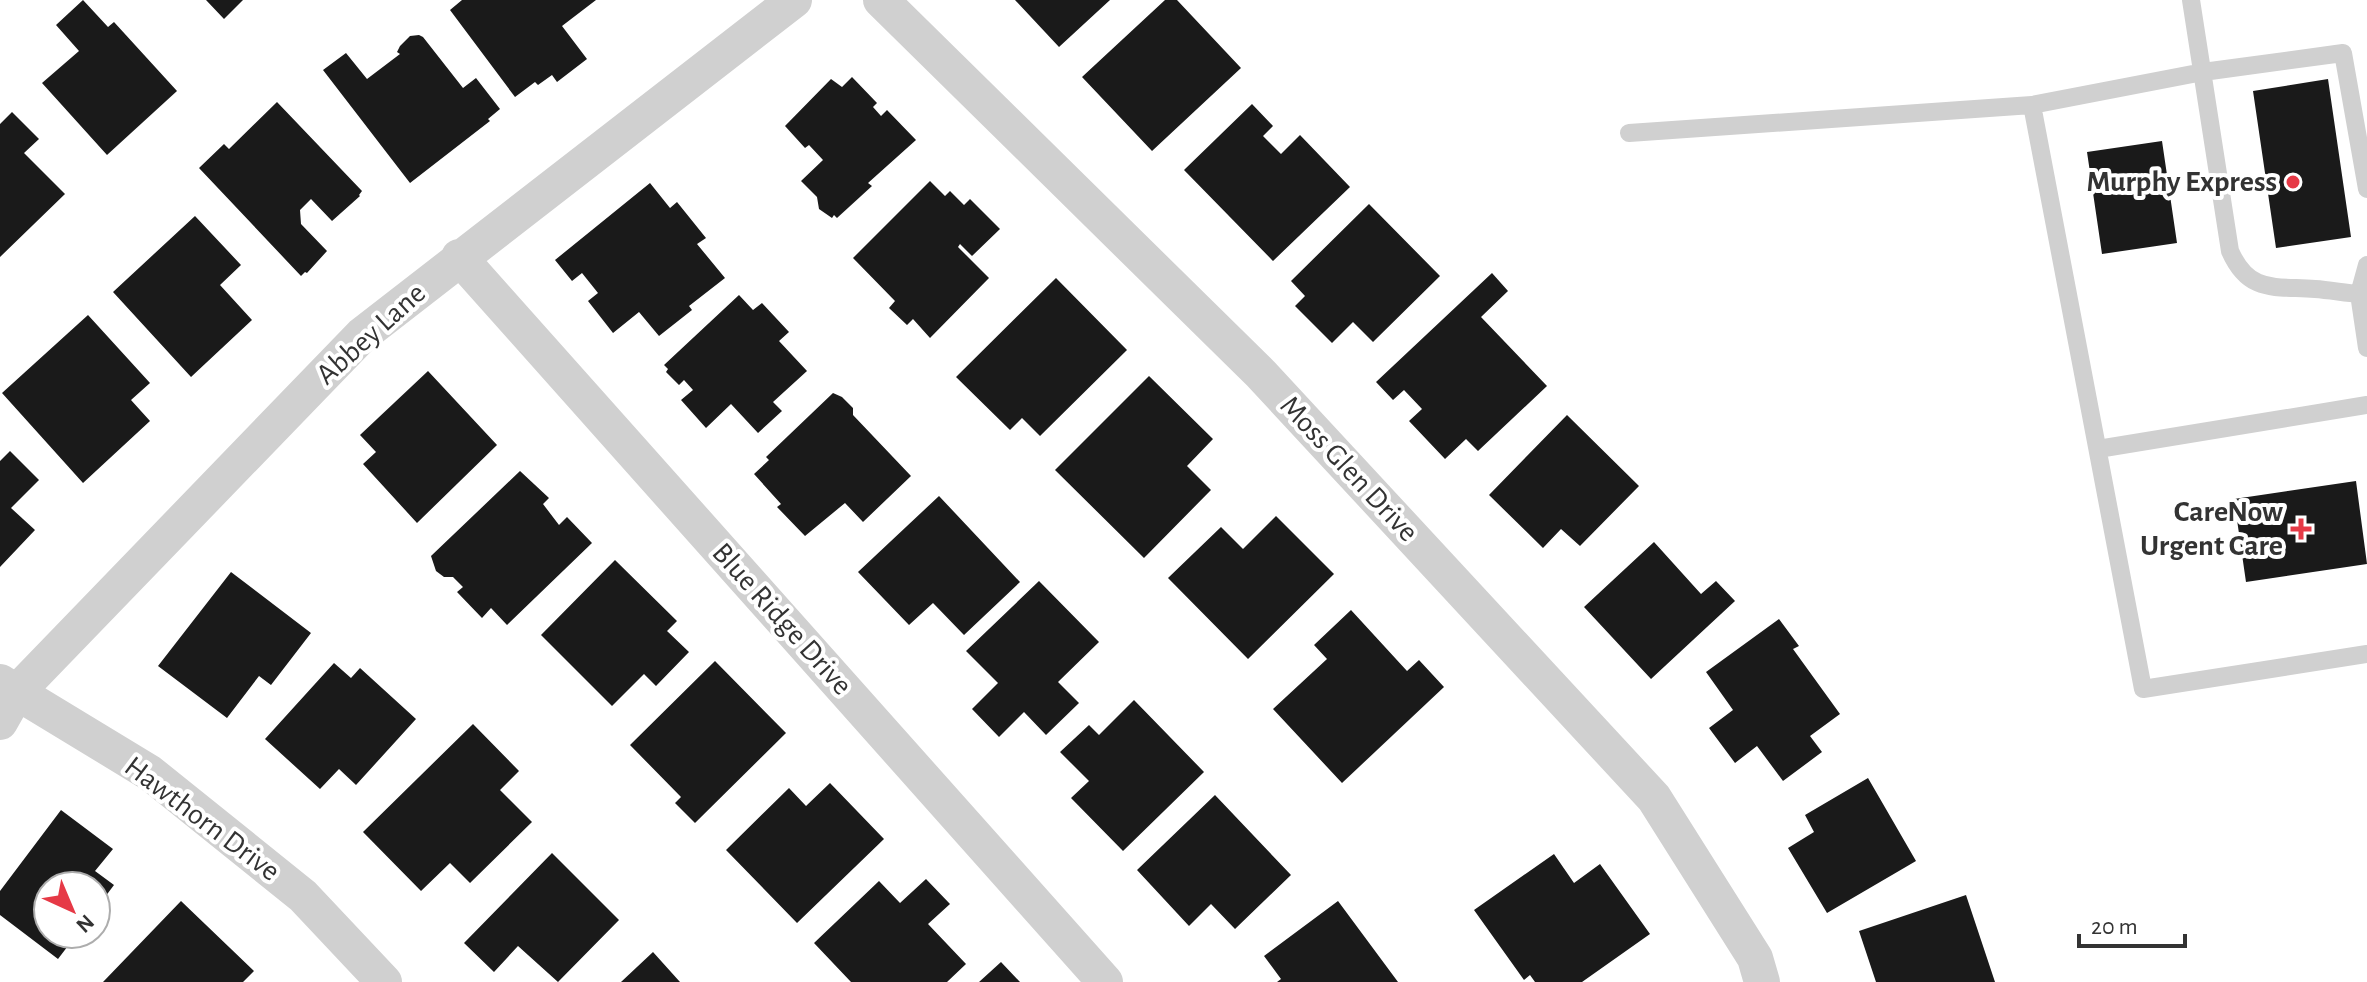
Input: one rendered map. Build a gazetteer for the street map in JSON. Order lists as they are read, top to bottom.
{
  "streets": {
    "street": [
      "Abbey Lane",
      "Moss Glen Drive",
      "Blue Ridge Drive",
      "Hawthorn Drive"
    ]
  },
  "crossings": [
    ["Abbey Lane", "Blue Ridge Drive"],
    ["Abbey Lane", "Hawthorn Drive"]
  ],
  "places": {
    "other": ["Murphy Express"],
    "health": ["CareNow Urgent Care"]
  },
  "scale_bar": "20 m",
  "north": "bottom right"
}
